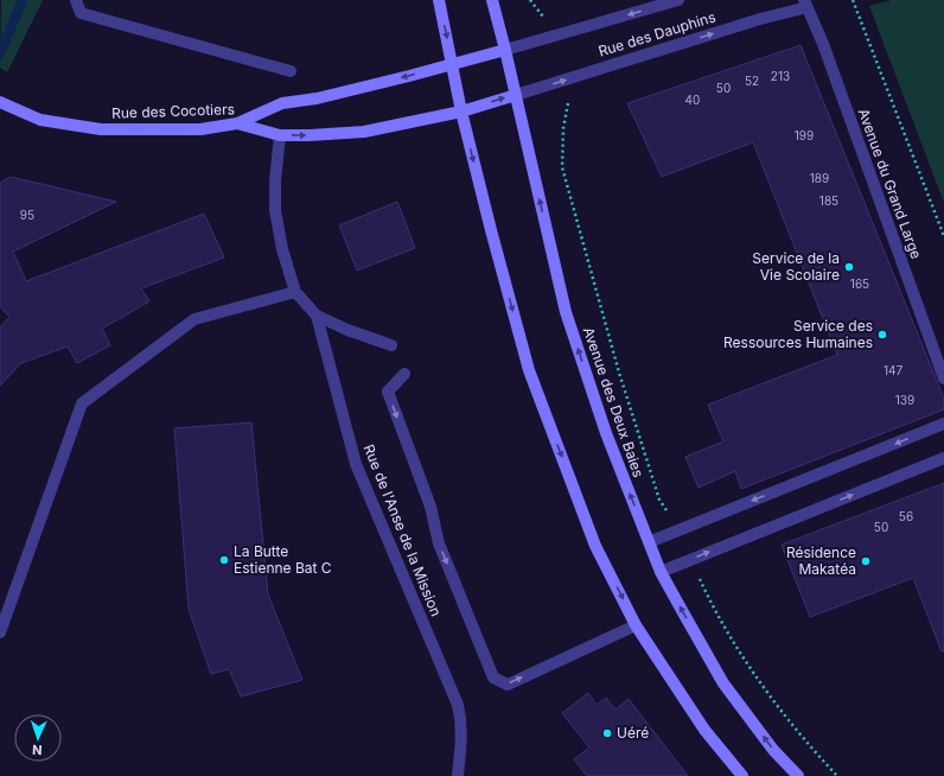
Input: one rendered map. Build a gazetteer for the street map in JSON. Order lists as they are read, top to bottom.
{
  "streets": {
    "main road": ["Rue des Cocotiers", "Avenue des Deux Baies"],
    "street": ["Rue des Dauphins", "Avenue du Grand Large", "Rue de l'Anse de la Mission"]
  },
  "crossings": [
    ["Rue des Dauphins", "Rue des Cocotiers"],
    ["Rue des Dauphins", "Avenue du Grand Large"],
    ["Rue des Dauphins", "Avenue des Deux Baies"],
    ["Rue des Cocotiers", "Avenue des Deux Baies"],
    ["Rue des Cocotiers", "Rue de l'Anse de la Mission"]
  ],
  "places": [
    "Service de la Vie Scolaire",
    "Service des Ressources Humaines",
    "La Butte Estienne Bat C",
    "Résidence Makatéa",
    "Uéré"
  ],
  "house_numbers": [
    "213",
    "52",
    "50",
    "40",
    "199",
    "189",
    "185",
    "95",
    "165",
    "147",
    "139",
    "56",
    "50"
  ],
  "north": "bottom"
}
